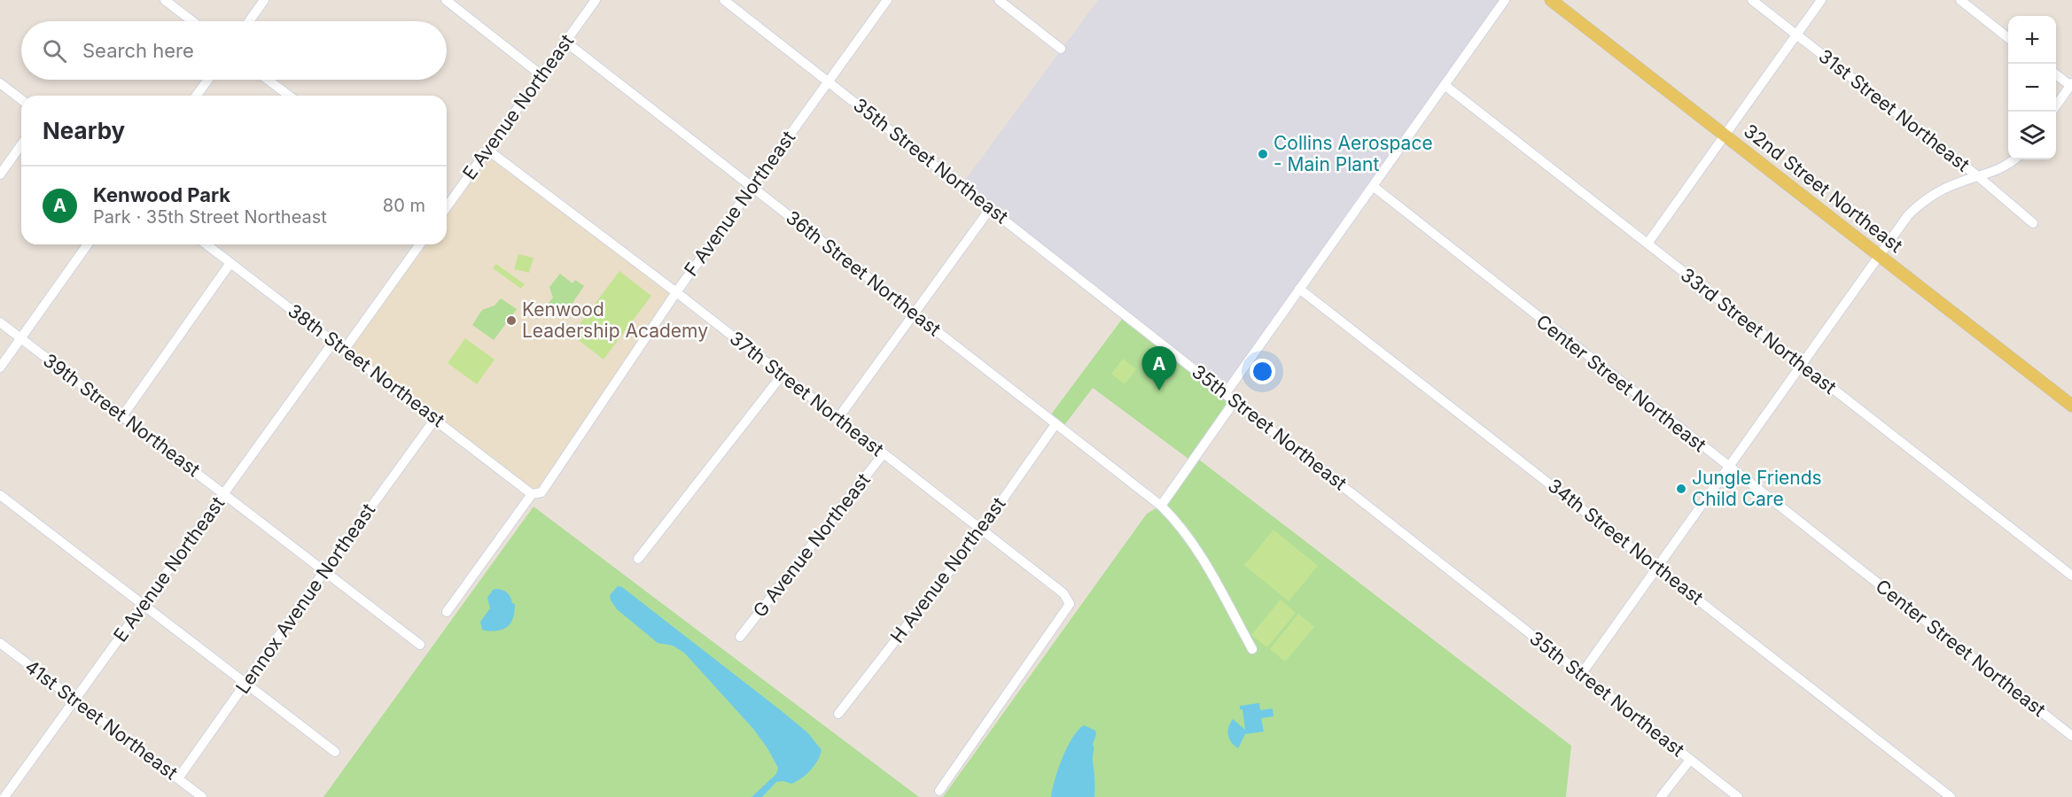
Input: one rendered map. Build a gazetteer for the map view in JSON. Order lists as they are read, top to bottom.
{
  "streets": {
    "main road": ["32nd Street Northeast"],
    "street": [
      "E Avenue Northeast",
      "31st Street Northeast",
      "35th Street Northeast",
      "F Avenue Northeast",
      "36th Street Northeast",
      "33rd Street Northeast",
      "38th Street Northeast",
      "Center Street Northeast",
      "37th Street Northeast",
      "39th Street Northeast",
      "34th Street Northeast",
      "G Avenue Northeast",
      "H Avenue Northeast",
      "Lennox Avenue Northeast",
      "41st Street Northeast"
    ]
  },
  "crossings": [
    ["E Avenue Northeast", "36th Street Northeast"],
    ["E Avenue Northeast", "38th Street Northeast"],
    ["E Avenue Northeast", "37th Street Northeast"],
    ["E Avenue Northeast", "39th Street Northeast"],
    ["E Avenue Northeast", "41st Street Northeast"],
    ["35th Street Northeast", "F Avenue Northeast"],
    ["F Avenue Northeast", "36th Street Northeast"],
    ["F Avenue Northeast", "38th Street Northeast"],
    ["F Avenue Northeast", "37th Street Northeast"],
    ["36th Street Northeast", "H Avenue Northeast"],
    ["38th Street Northeast", "Lennox Avenue Northeast"],
    ["37th Street Northeast", "G Avenue Northeast"],
    ["37th Street Northeast", "H Avenue Northeast"],
    ["39th Street Northeast", "Lennox Avenue Northeast"],
    ["Lennox Avenue Northeast", "41st Street Northeast"]
  ],
  "places": ["Collins Aerospace - Main Plant", "Kenwood Leadership Academy", "Jungle Friends Child Care"],
  "page": {
    "map_buttons": ["+", "−"],
    "search": "Search here",
    "heading": "Nearby",
    "list": [
      {
        "mark": "A",
        "name": "Kenwood Park",
        "note": "Park · 35th Street Northeast",
        "value": "80 m"
      }
    ],
    "pins": "A"
  }
}
